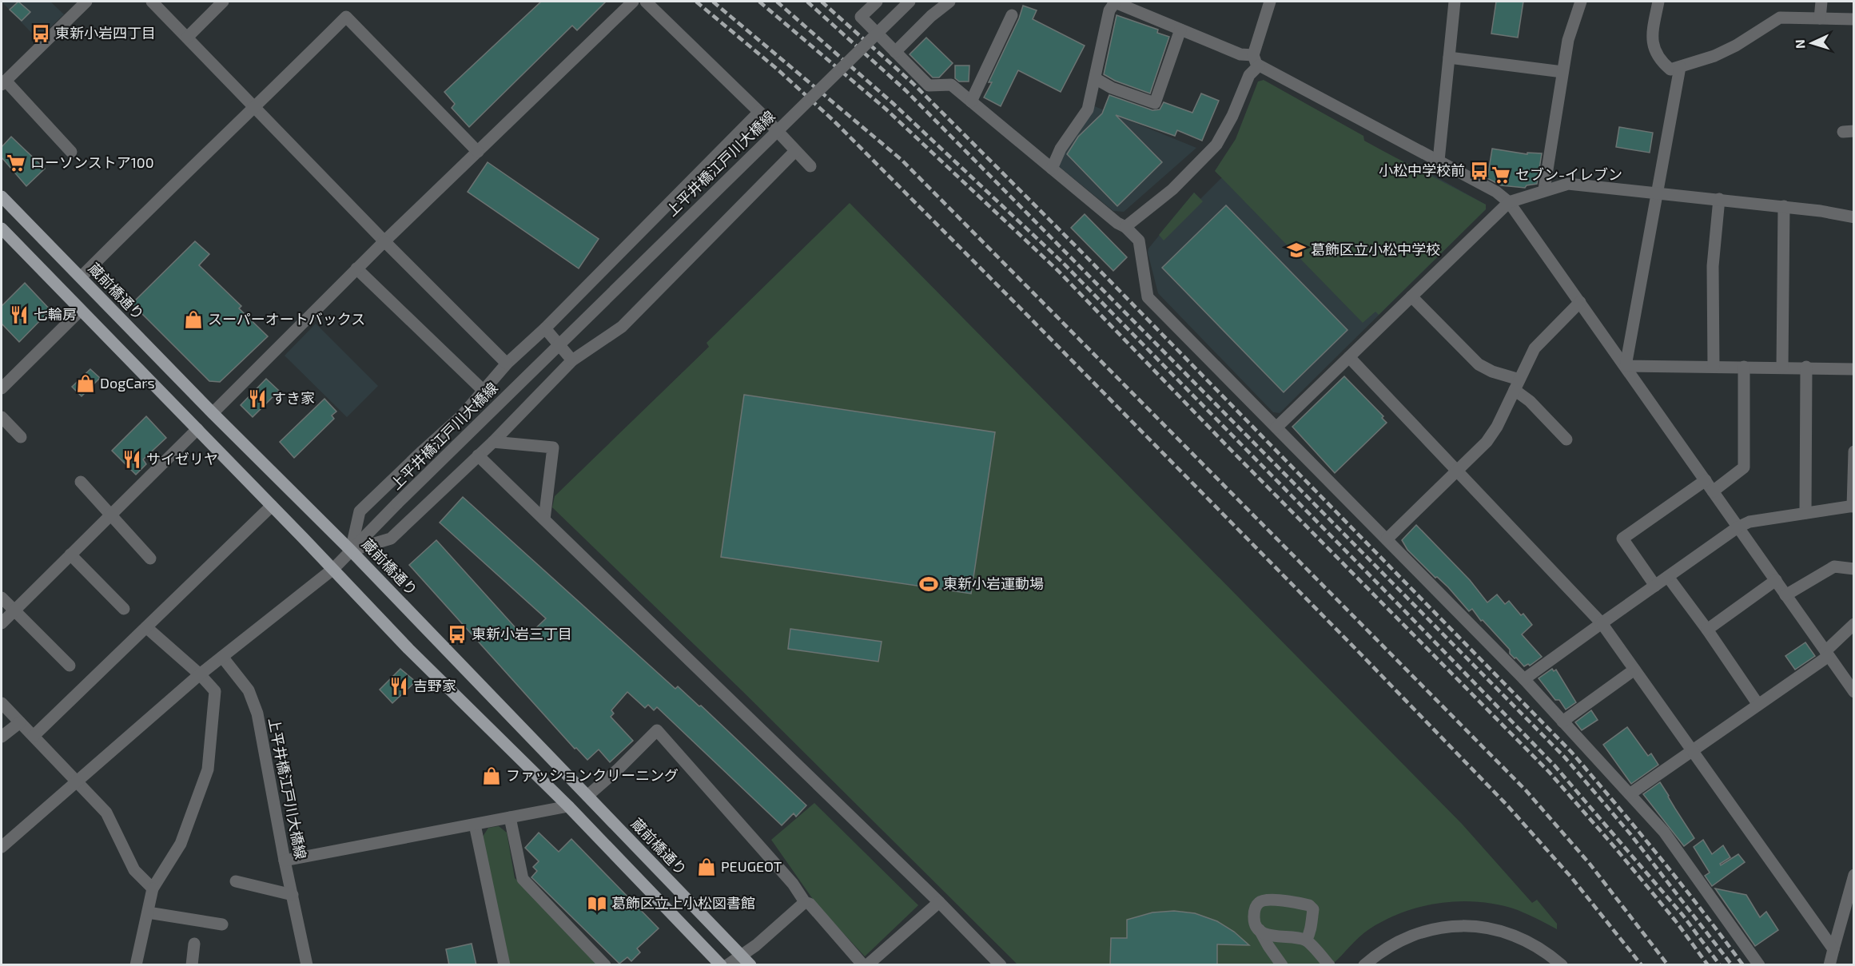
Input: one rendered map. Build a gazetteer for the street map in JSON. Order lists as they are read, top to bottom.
{
  "streets": {
    "main road": ["蔵前橋通り"],
    "street": ["上平井橋江戸川大橋線"]
  },
  "crossings": [
    ["上平井橋江戸川大橋線", "蔵前橋通り"]
  ],
  "places": {
    "bus stop": ["東新小岩四丁目", "小松中学校前", "東新小岩三丁目"],
    "supermarket": ["ローソンストア100", "セブン-イレブン"],
    "school or university": ["葛飾区立小松中学校"],
    "restaurant": [
      "七輪房",
      "すき家",
      "サイゼリヤ",
      "吉野家"
    ],
    "shop": [
      "スーパーオートバックス",
      "DogCars",
      "ファッションクリーニング",
      "PEUGEOT"
    ],
    "sports": ["東新小岩運動場"],
    "library": ["葛飾区立上小松図書館"]
  },
  "north": "left"
}
